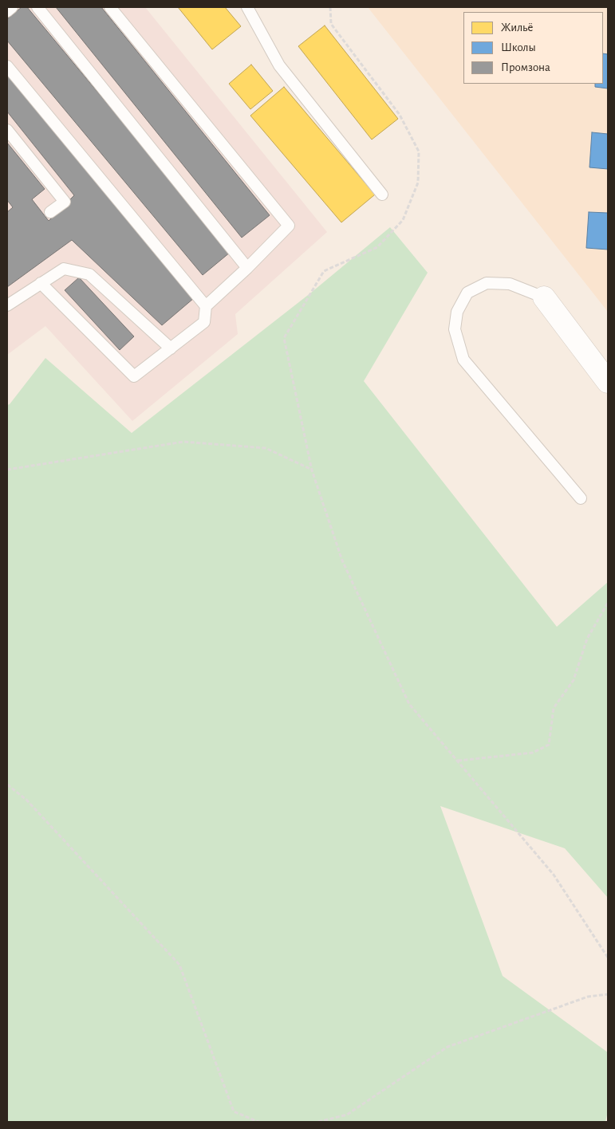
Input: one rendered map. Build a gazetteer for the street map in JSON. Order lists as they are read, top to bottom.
{
  "legend": ["Жильё", "Школы", "Промзона"]
}
